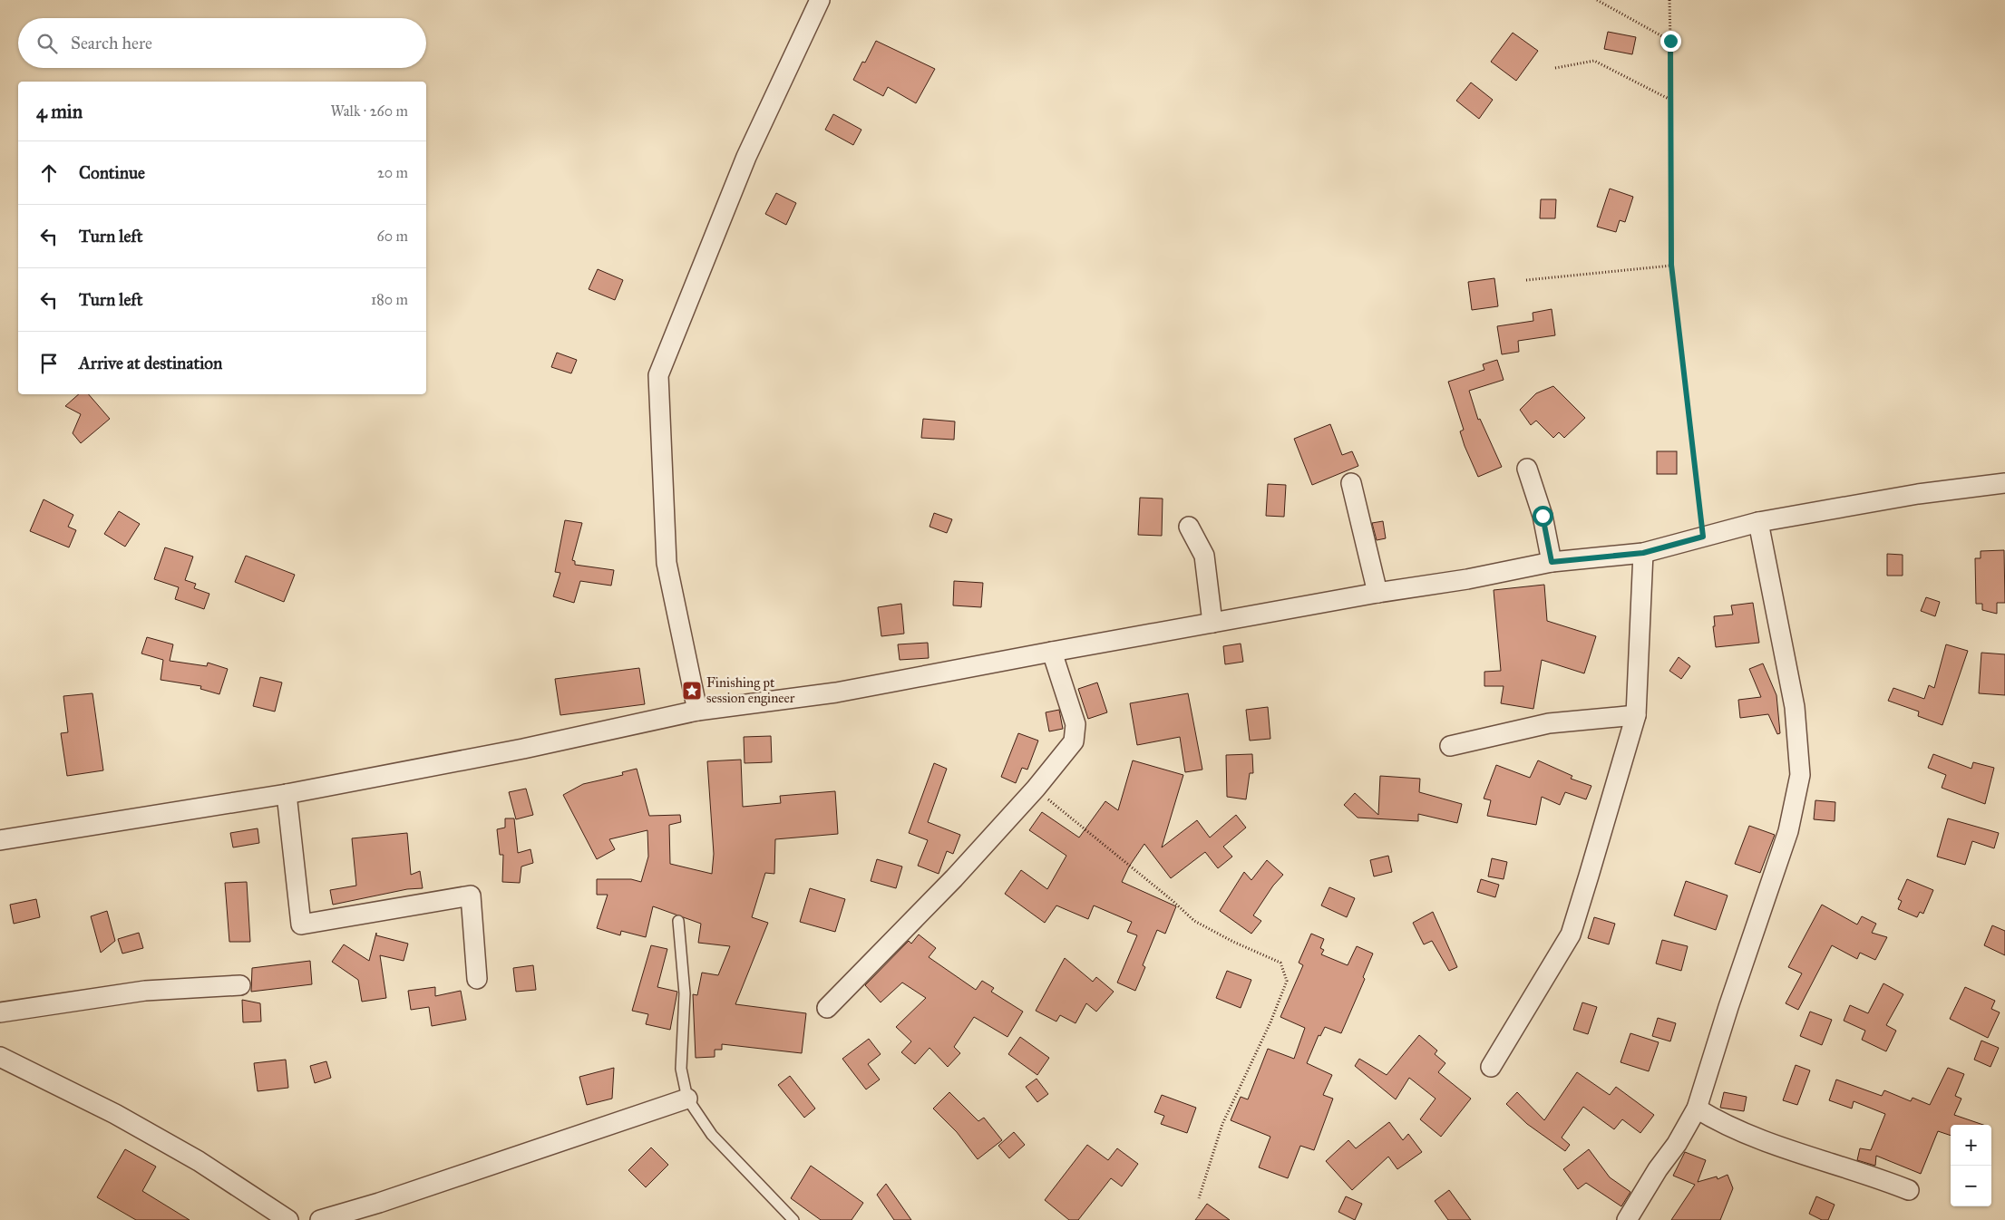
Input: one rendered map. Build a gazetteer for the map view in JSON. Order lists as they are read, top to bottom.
{
  "places": {
    "place": ["Finishing pt session engineer"]
  },
  "page": {
    "search": "Search here",
    "heading": ["4 min", "Walk · 260 m"],
    "list": [
      ["Continue", "20 m"],
      ["Turn left", "60 m"],
      ["Turn left", "180 m"],
      "Arrive at destination"
    ],
    "map_buttons": ["+", "−"]
  }
}
